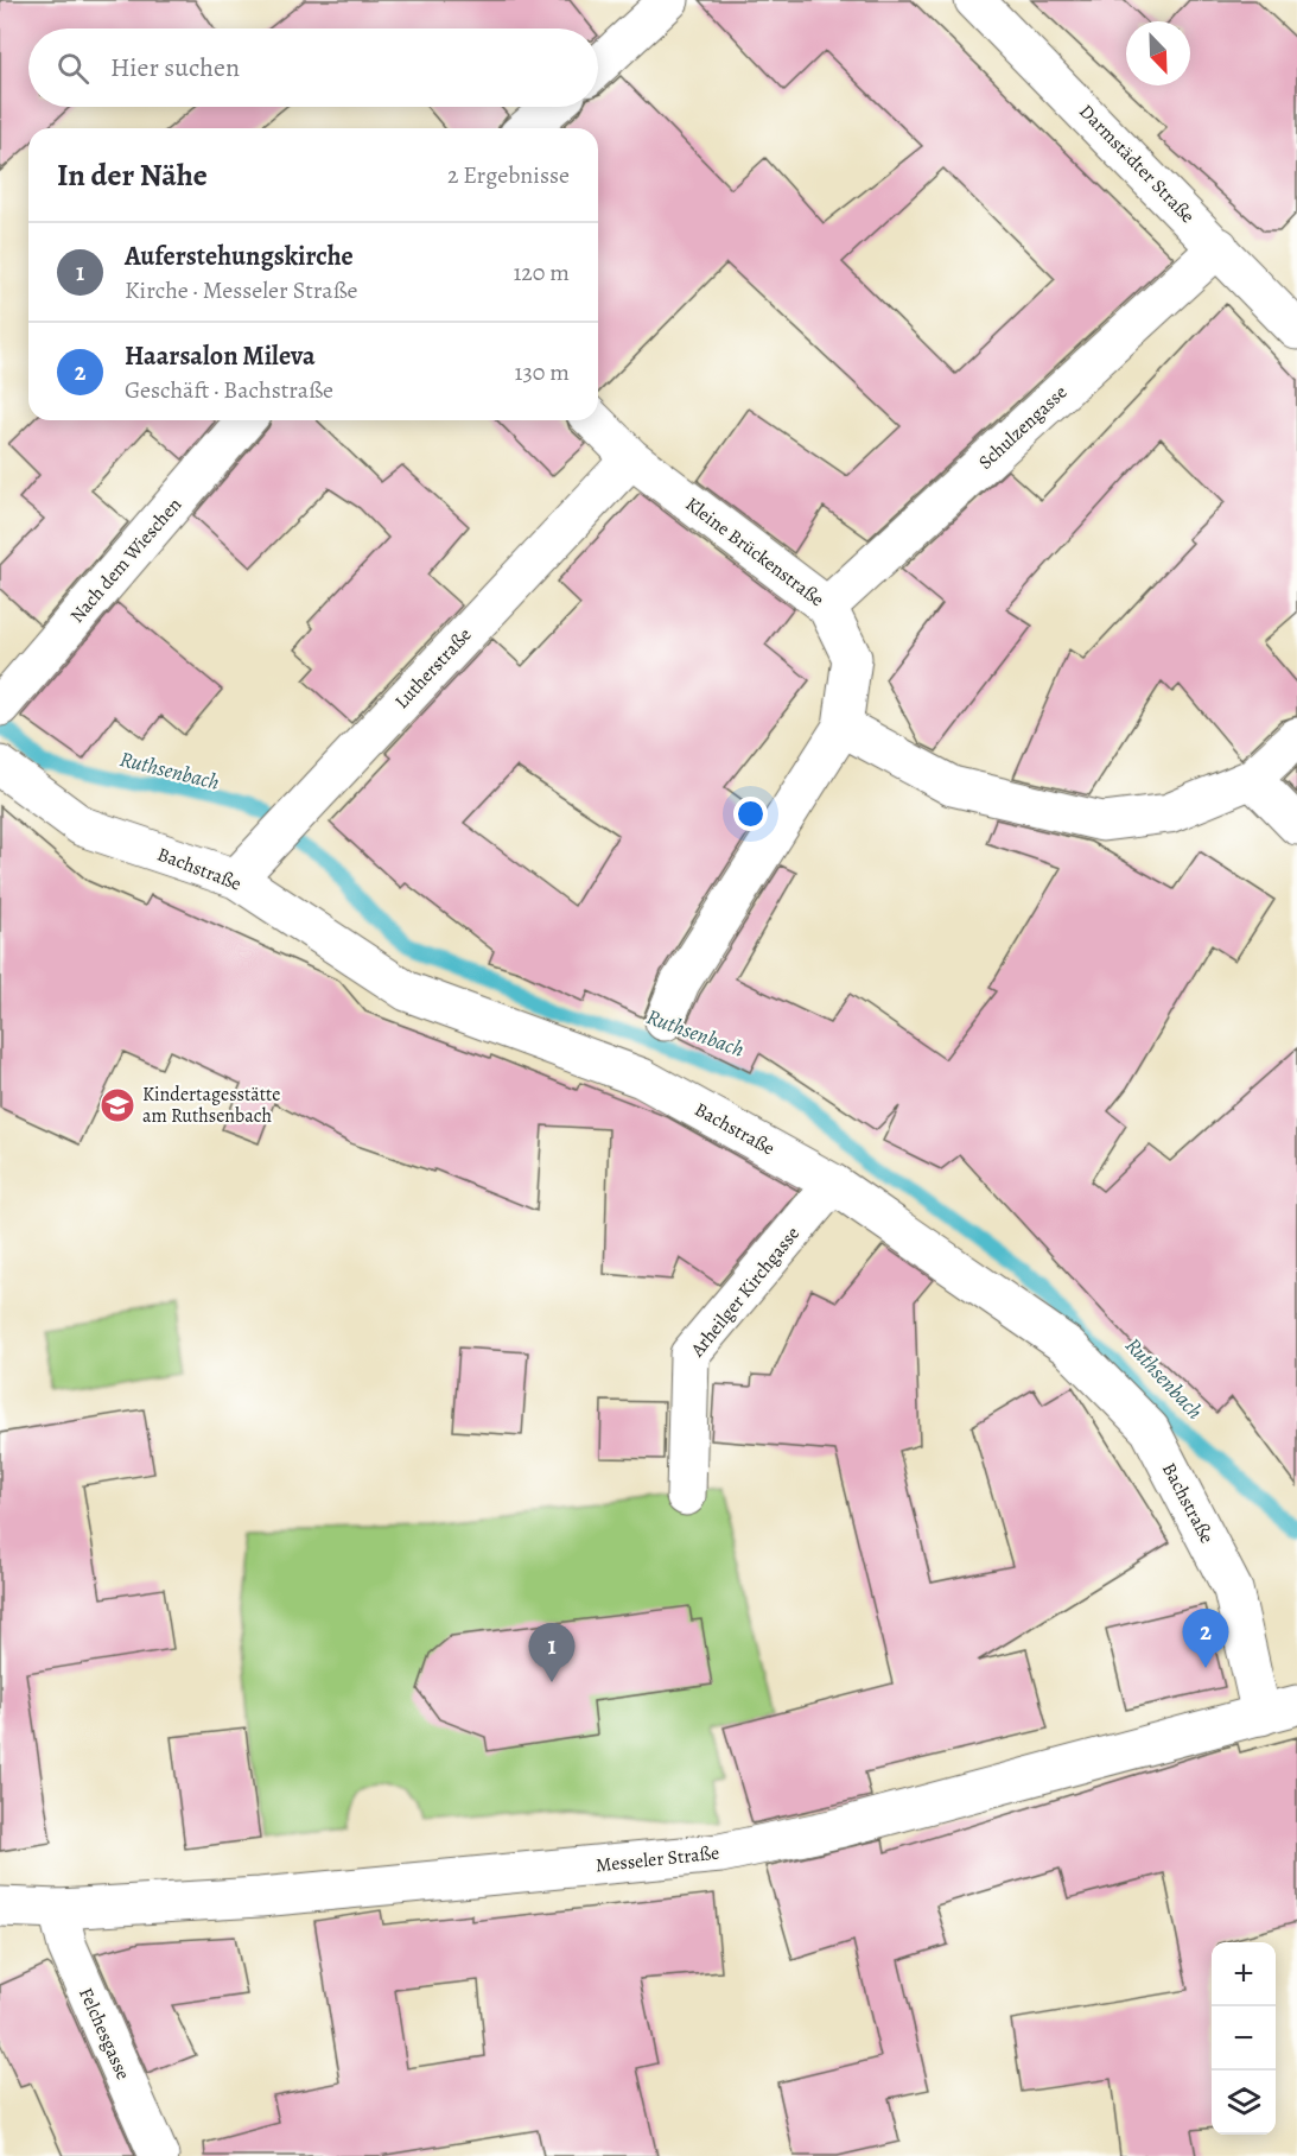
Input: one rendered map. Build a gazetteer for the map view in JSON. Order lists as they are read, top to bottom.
{
  "streets": {
    "street": [
      "Darmstädter Straße",
      "Schulzengasse",
      "Kleine Brückenstraße",
      "Nach dem Wieschen",
      "Lutherstraße",
      "Bachstraße",
      "Arheilger Kirchgasse",
      "Messeler Straße",
      "Felchesgasse"
    ]
  },
  "crossings": [
    ["Darmstädter Straße", "Schulzengasse"],
    ["Schulzengasse", "Kleine Brückenstraße"],
    ["Kleine Brückenstraße", "Lutherstraße"],
    ["Lutherstraße", "Bachstraße"],
    ["Bachstraße", "Arheilger Kirchgasse"],
    ["Bachstraße", "Messeler Straße"],
    ["Messeler Straße", "Felchesgasse"]
  ],
  "water": ["Ruthsenbach"],
  "places": {
    "school or university": ["Kindertagesstätte am Ruthsenbach"]
  },
  "north": "bottom right",
  "page": {
    "search": "Hier suchen",
    "heading": ["In der Nähe", "2 Ergebnisse"],
    "list": [
      {
        "mark": "1",
        "name": "Auferstehungskirche",
        "note": "Kirche · Messeler Straße",
        "value": "120 m"
      },
      {
        "mark": "2",
        "name": "Haarsalon Mileva",
        "note": "Geschäft · Bachstraße",
        "value": "130 m"
      }
    ],
    "pins": ["2", "1"],
    "map_buttons": ["+", "−"]
  }
}
